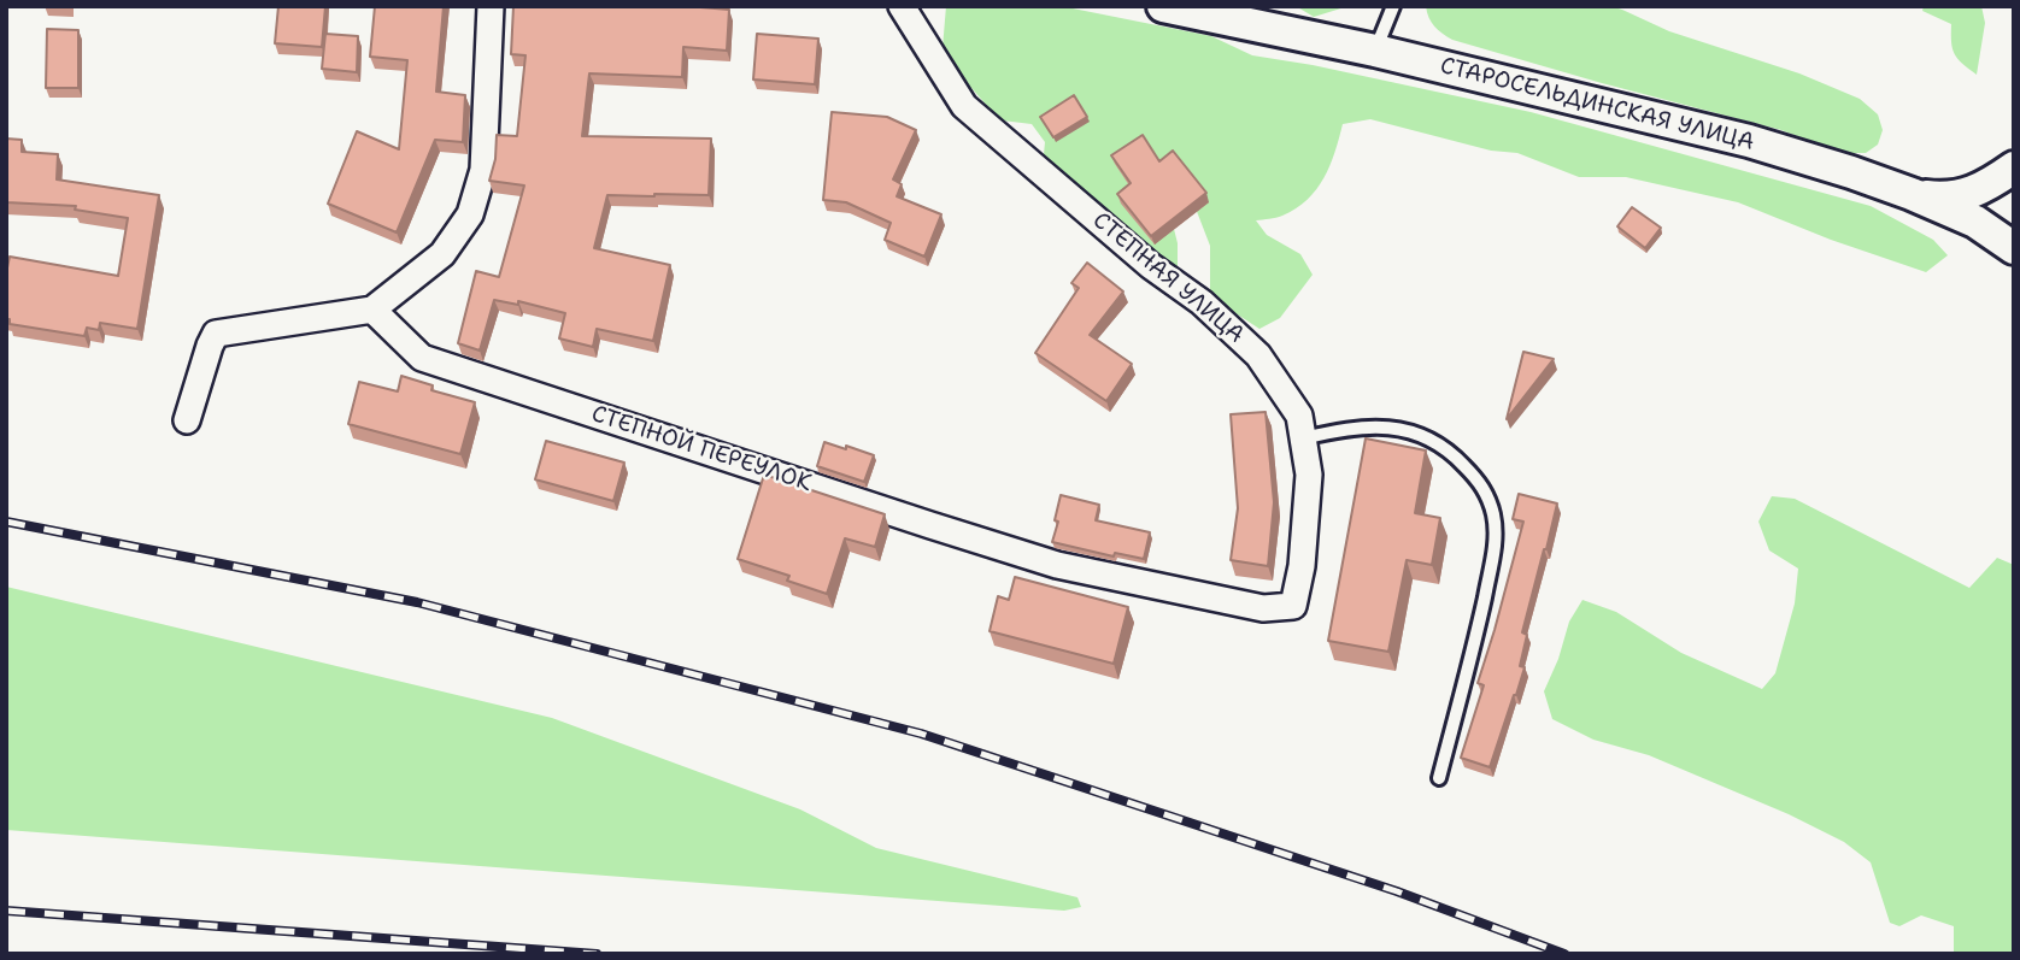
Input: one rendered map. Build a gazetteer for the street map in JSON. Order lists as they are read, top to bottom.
{
  "streets": {
    "street": ["СТАРОСЕЛЬДИНСКАЯ УЛИЦА", "СТЕПНАЯ УЛИЦА", "СТЕПНОЙ ПЕРЕУЛОК"]
  },
  "crossings": [
    ["СТЕПНАЯ УЛИЦА", "СТЕПНОЙ ПЕРЕУЛОК"]
  ]
}
